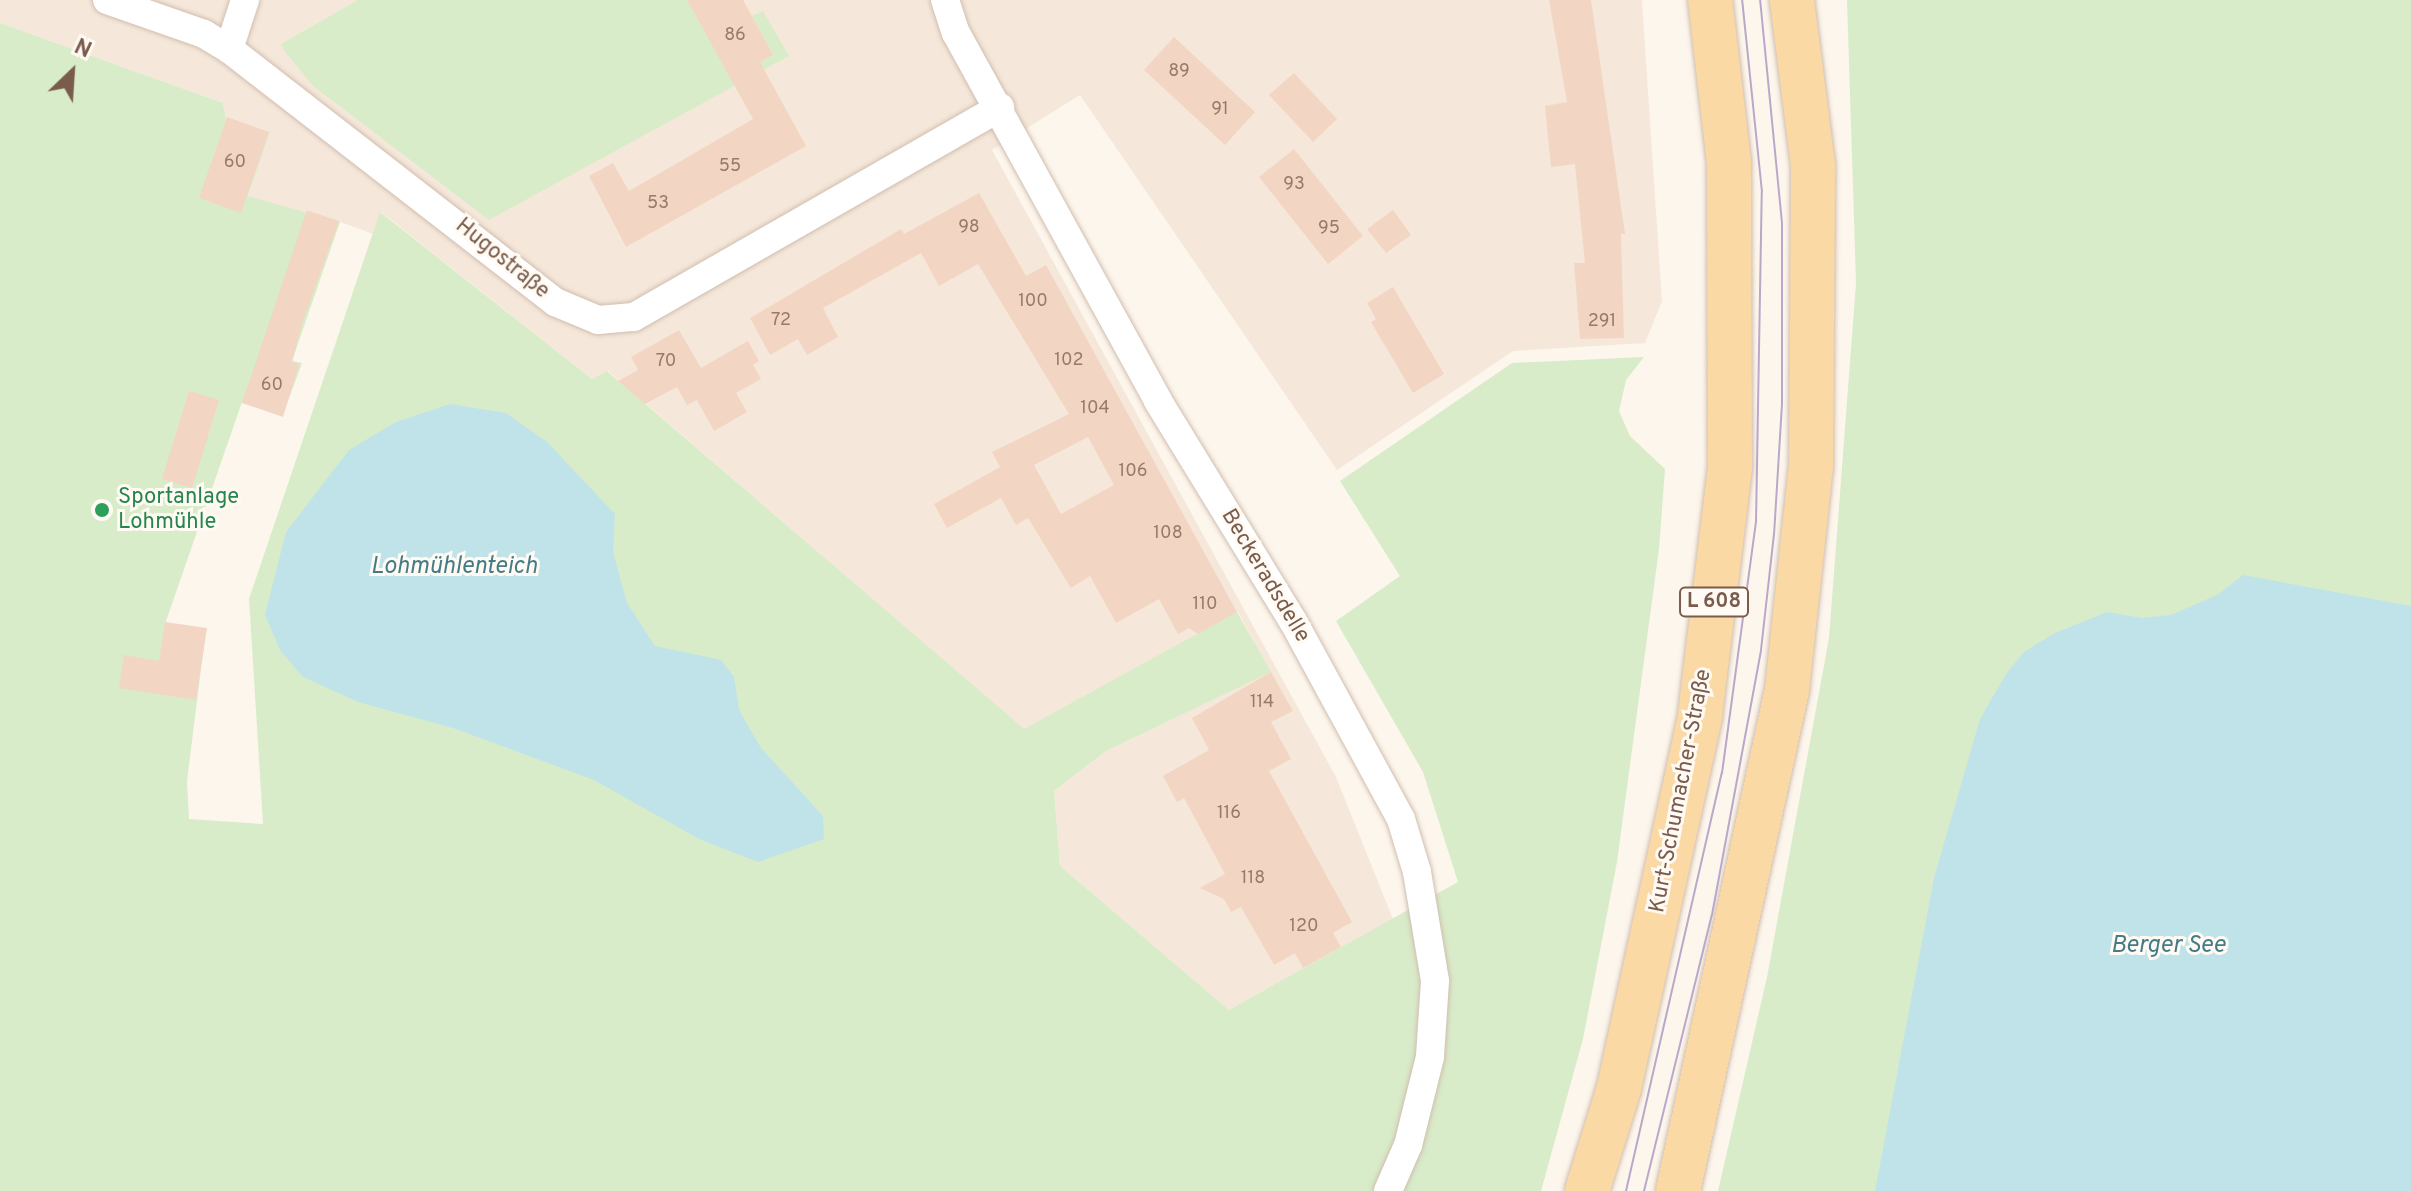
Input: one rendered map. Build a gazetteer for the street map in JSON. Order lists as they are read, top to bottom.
{
  "streets": {
    "main road": ["L 608", "Kurt-Schumacher-Straße"],
    "street": ["Hugostraße", "Beckeradsdelle"]
  },
  "crossings": [
    ["Hugostraße", "Beckeradsdelle"]
  ],
  "water": ["Lohmühlenteich", "Berger See"],
  "places": ["Sportanlage Lohmühle"],
  "house_numbers": [
    "86",
    "89",
    "91",
    "60",
    "55",
    "93",
    "53",
    "98",
    "95",
    "100",
    "72",
    "291",
    "102",
    "70",
    "60",
    "104",
    "106",
    "108",
    "110",
    "114",
    "116",
    "118",
    "120"
  ],
  "north": "top right"
}
